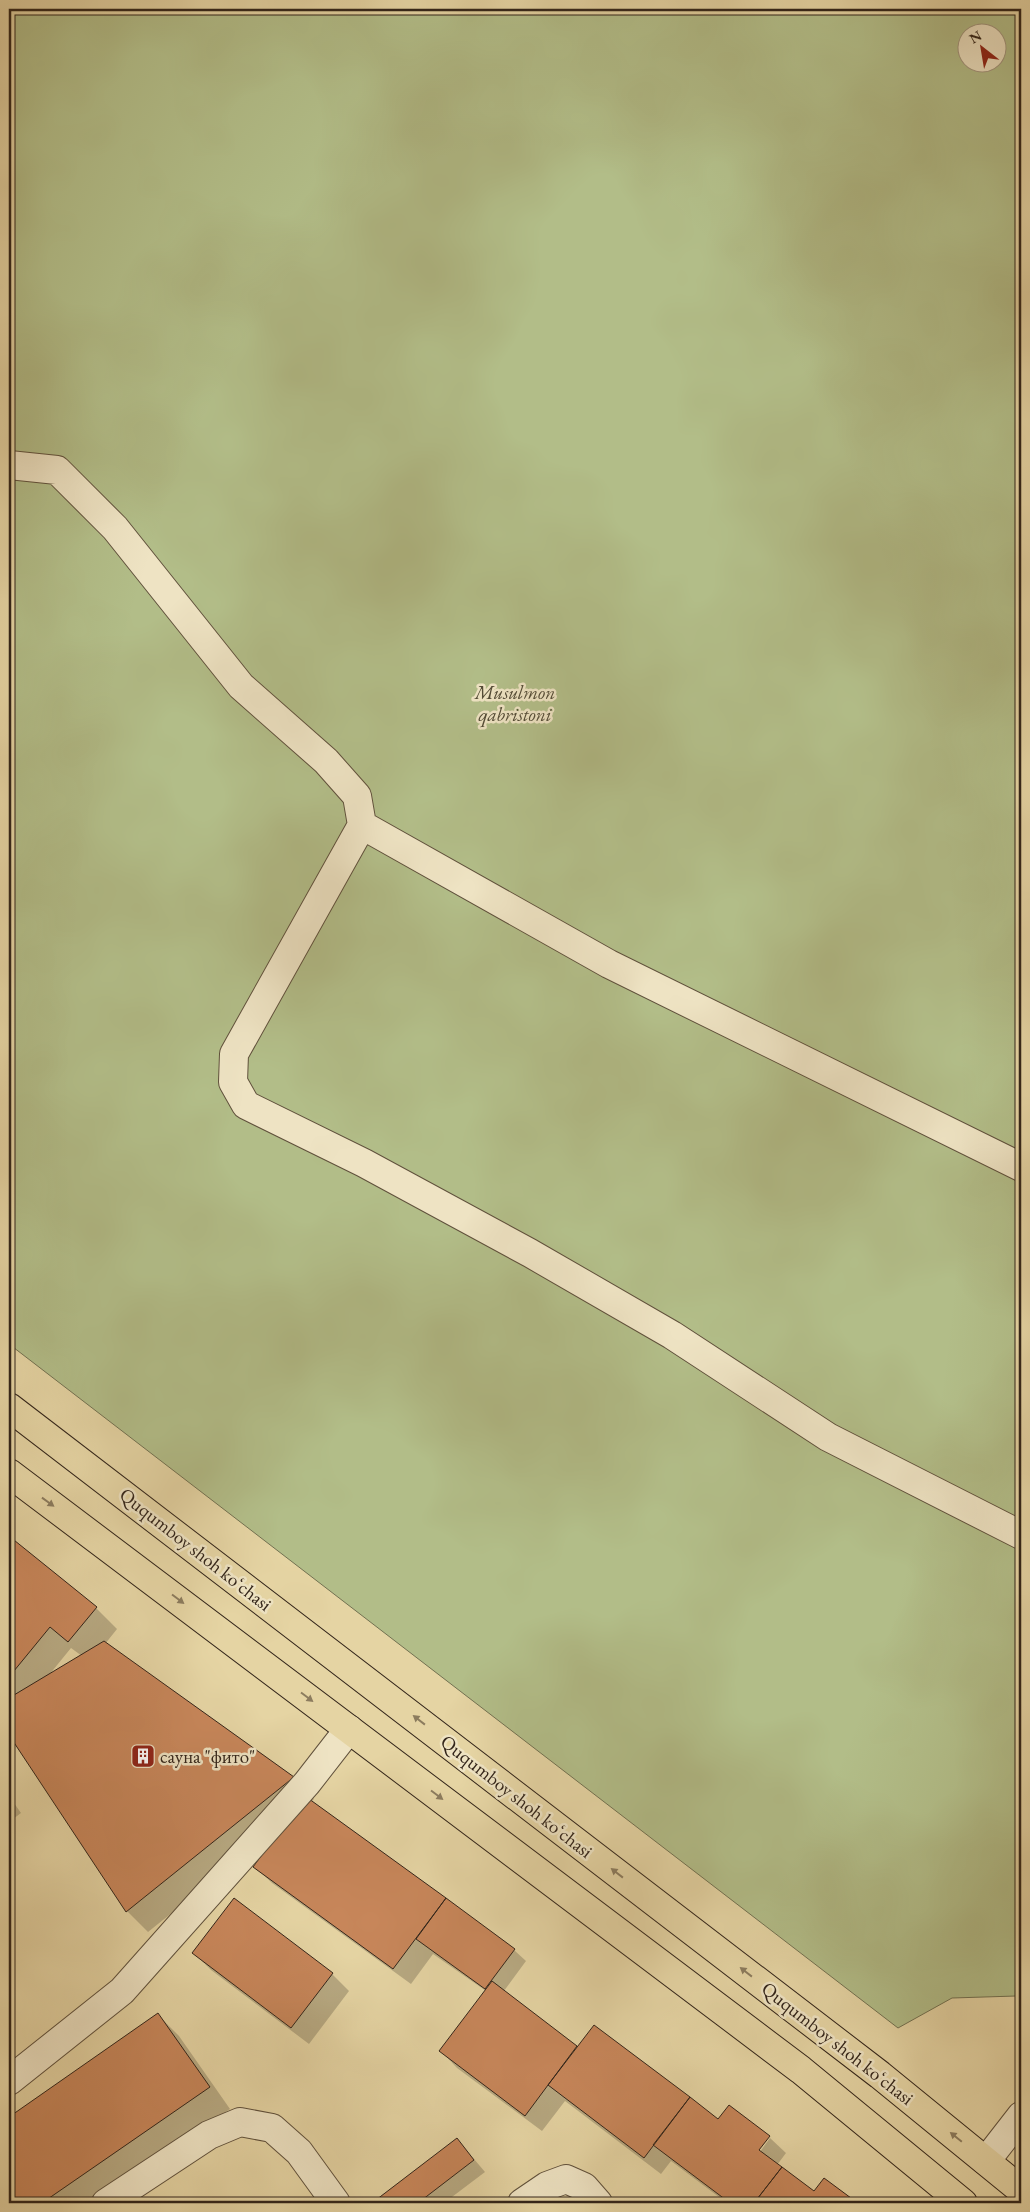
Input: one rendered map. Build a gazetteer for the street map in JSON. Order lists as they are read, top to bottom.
{
  "streets": {
    "main road": ["Ququmboy shoh koʻchasi"]
  },
  "parks": ["Musulmon qabristoni"],
  "places": {
    "building": ["сауна \"фито\""]
  },
  "north": "top left"
}
